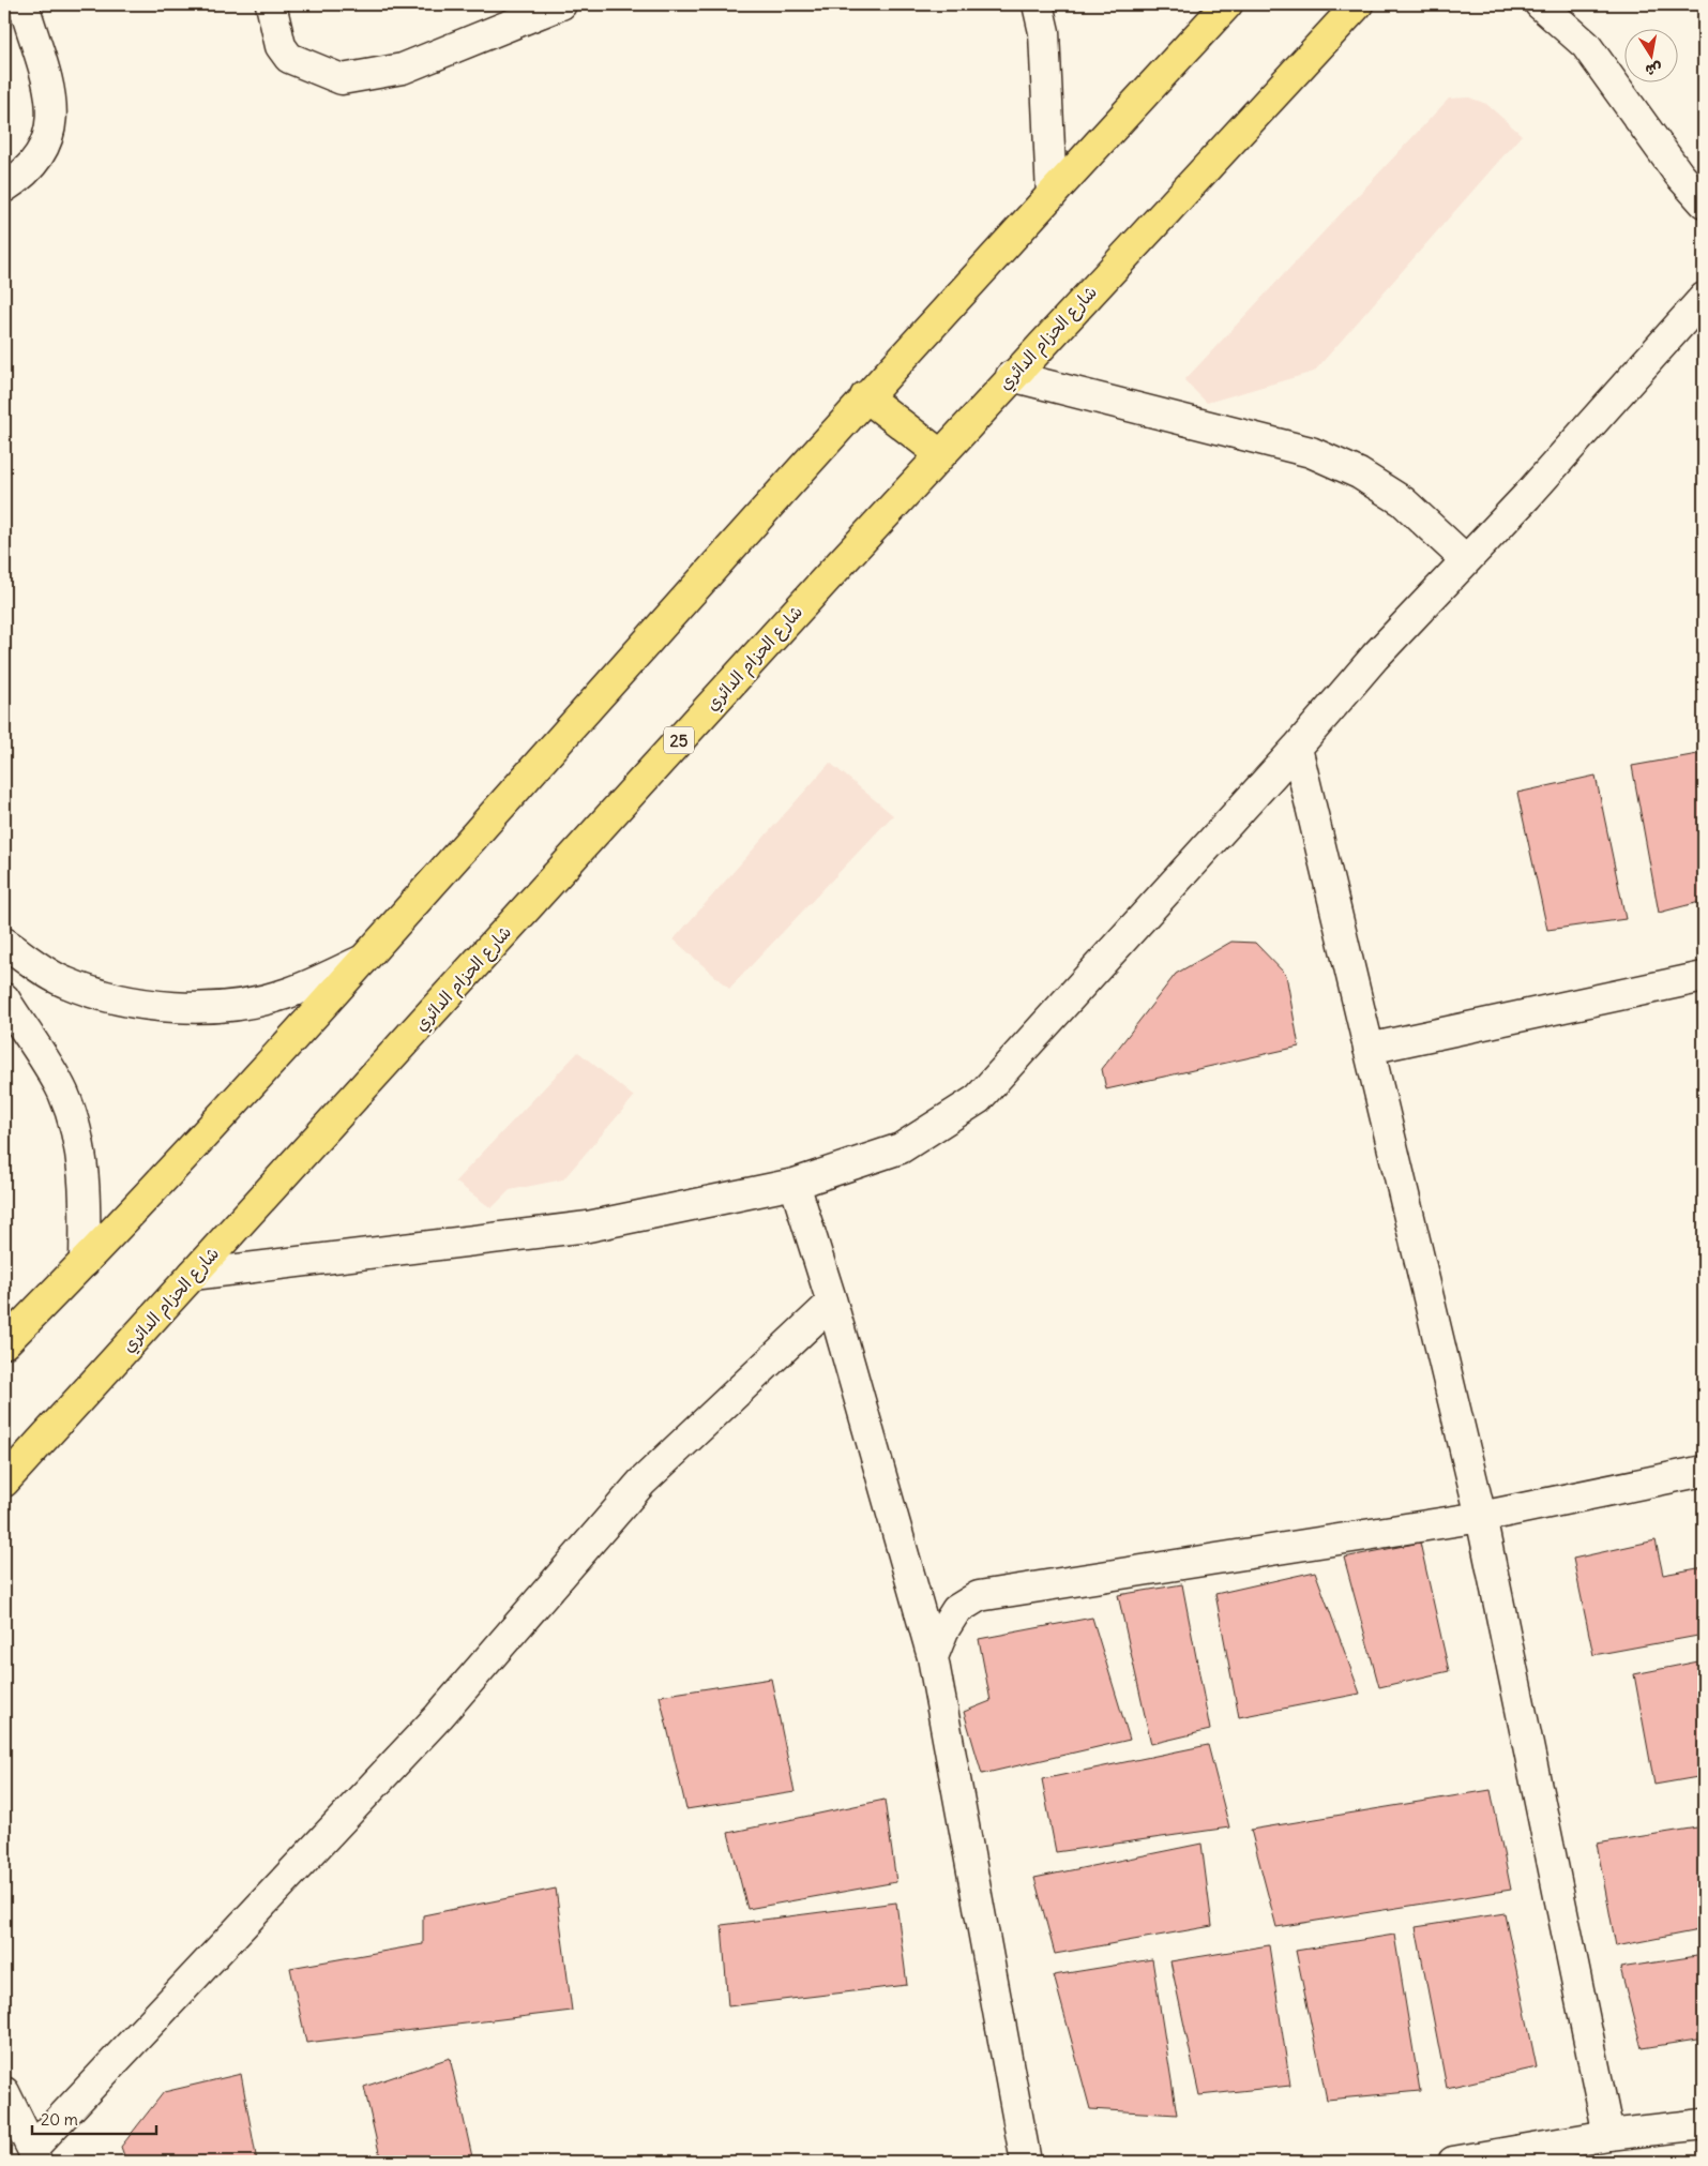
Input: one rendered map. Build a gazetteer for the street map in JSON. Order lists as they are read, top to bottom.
{
  "streets": {
    "main road": ["شارع الحزام الدائري", "25"]
  },
  "scale_bar": "20 m",
  "north": "bottom"
}
